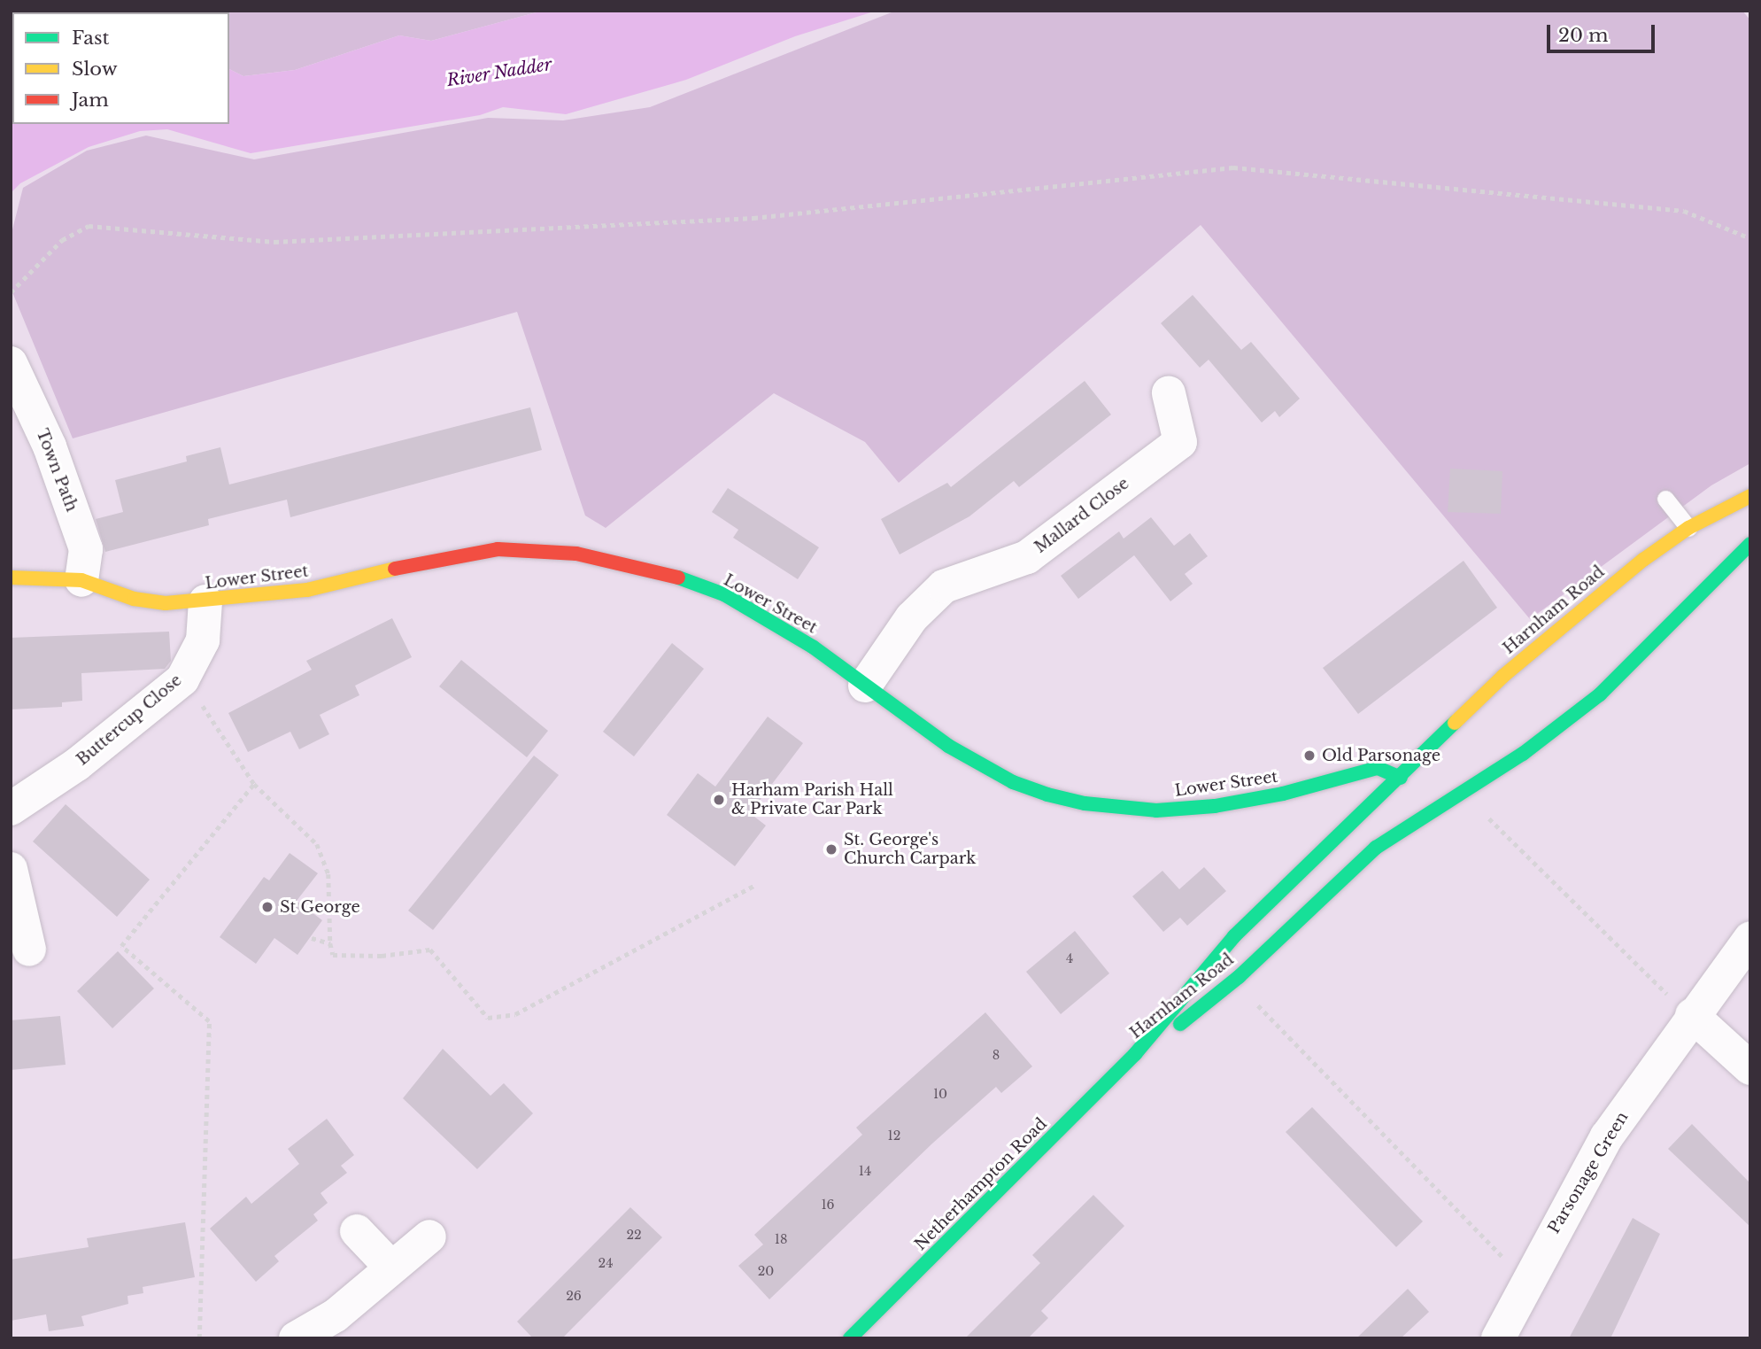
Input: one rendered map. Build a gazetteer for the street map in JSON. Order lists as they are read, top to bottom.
{
  "streets": {
    "main road": ["Lower Street", "Harnham Road", "Netherhampton Road"],
    "street": [
      "Town Path",
      "Mallard Close",
      "Buttercup Close",
      "Parsonage Green"
    ]
  },
  "crossings": [
    ["Town Path", "Lower Street"],
    ["Mallard Close", "Lower Street"],
    ["Lower Street", "Harnham Road"],
    ["Lower Street", "Buttercup Close"],
    ["Harnham Road", "Netherhampton Road"]
  ],
  "water": ["River Nadder"],
  "places": [
    "Old Parsonage",
    "Harham Parish Hall & Private Car Park",
    "St. George's Church Carpark",
    "St George"
  ],
  "house_numbers": [
    "4",
    "8",
    "10",
    "12",
    "14",
    "16",
    "22",
    "18",
    "24",
    "20",
    "26"
  ],
  "legend": ["Fast", "Slow", "Jam"],
  "scale_bar": "20 m"
}
